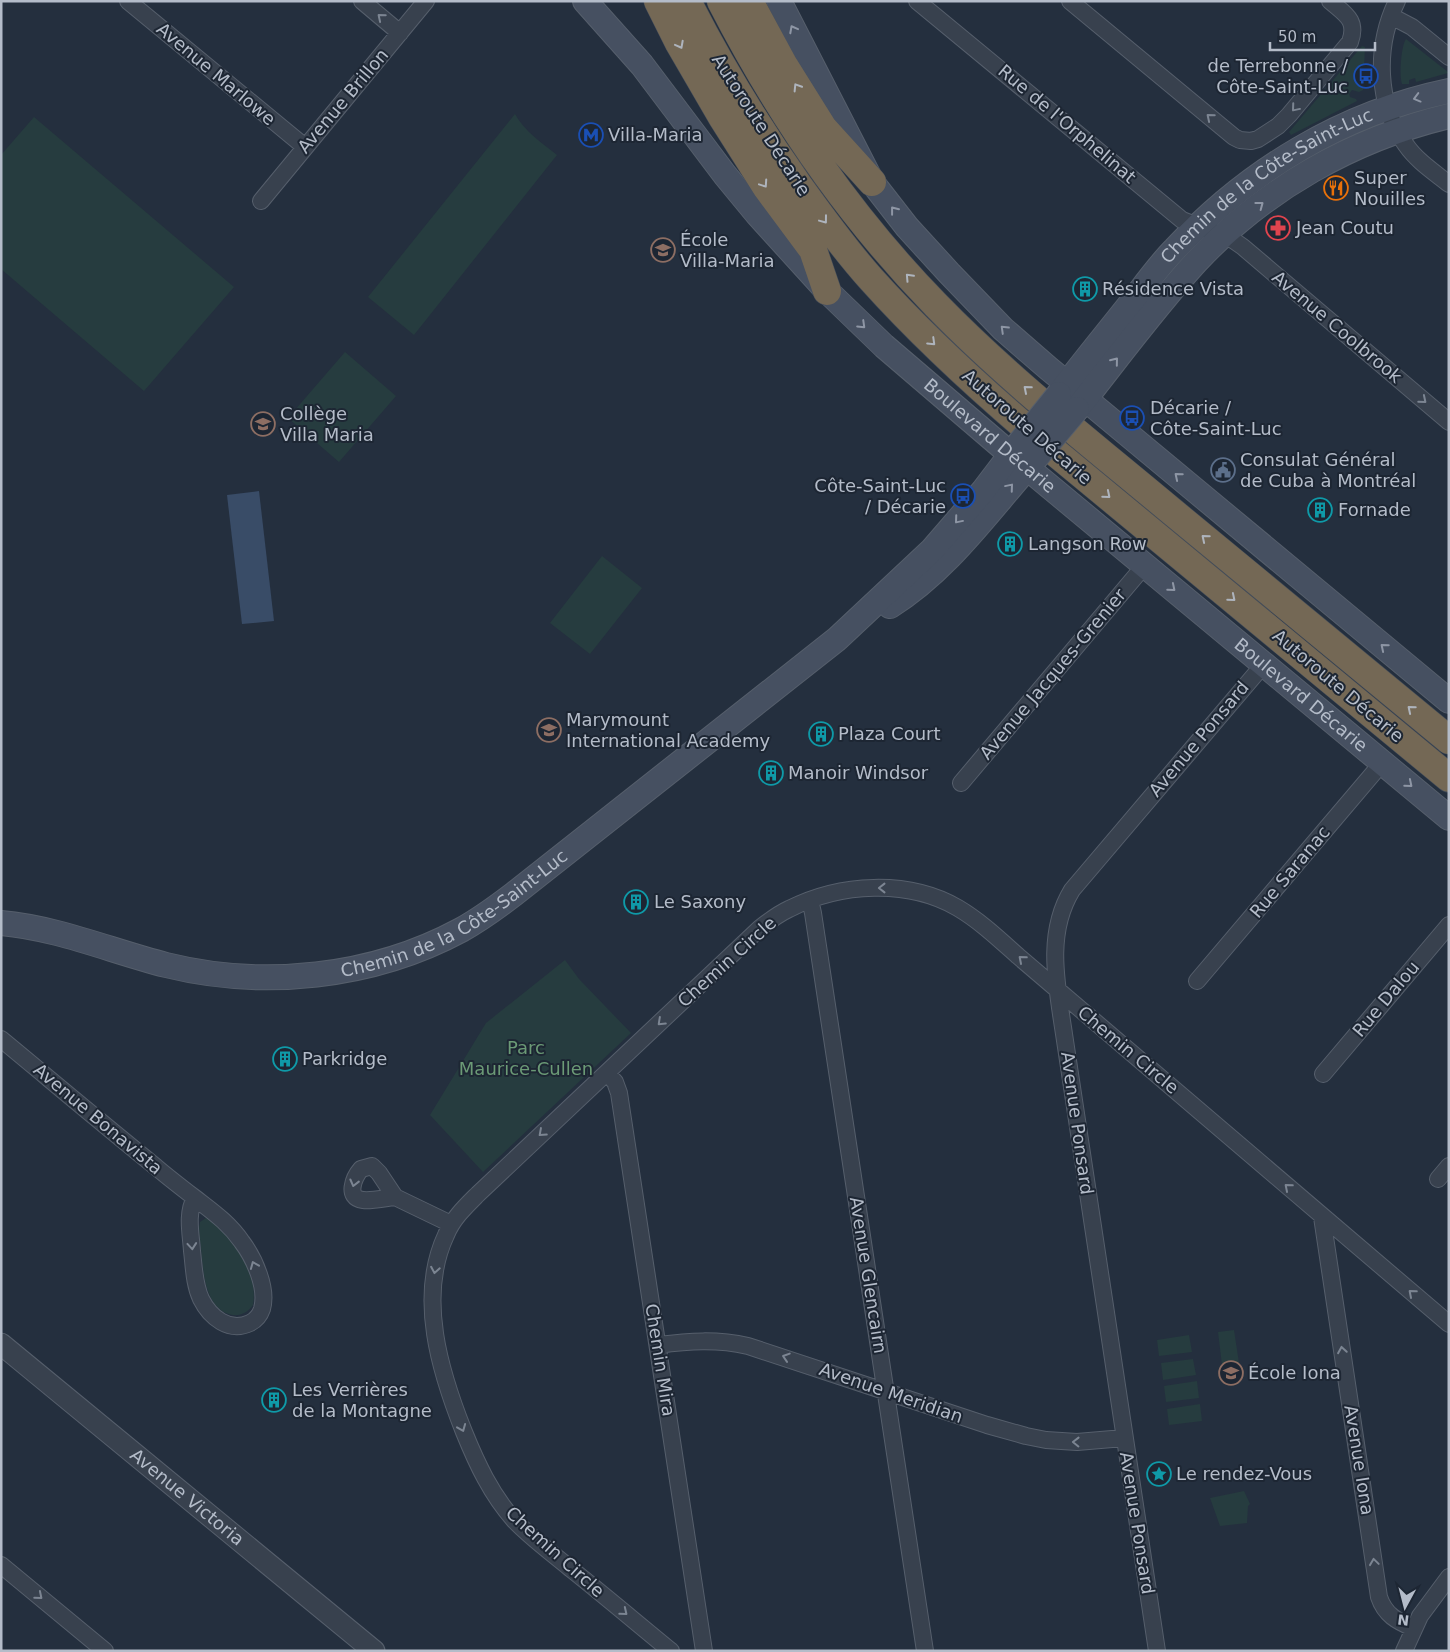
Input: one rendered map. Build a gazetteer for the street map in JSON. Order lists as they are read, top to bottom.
{
  "streets": {
    "highway": ["Autoroute Décarie"],
    "main road": ["Chemin de la Côte-Saint-Luc", "Boulevard Décarie"],
    "street": [
      "Avenue Marlowe",
      "Avenue Brillon",
      "Rue de l'Orphelinat",
      "Avenue Coolbrook",
      "Avenue Jacques-Grenier",
      "Avenue Ponsard",
      "Rue Saranac",
      "Chemin Circle",
      "Rue Dalou",
      "Avenue Bonavista",
      "Avenue Glencairn",
      "Chemin Mira",
      "Avenue Meridian",
      "Avenue Iona",
      "Avenue Victoria"
    ]
  },
  "crossings": [
    ["Avenue Marlowe", "Avenue Brillon"],
    ["Rue de l'Orphelinat", "Chemin de la Côte-Saint-Luc"],
    ["Rue de l'Orphelinat", "Avenue Coolbrook"],
    ["Chemin de la Côte-Saint-Luc", "Avenue Coolbrook"],
    ["Chemin de la Côte-Saint-Luc", "Boulevard Décarie"],
    ["Boulevard Décarie", "Avenue Jacques-Grenier"],
    ["Boulevard Décarie", "Avenue Ponsard"],
    ["Boulevard Décarie", "Rue Saranac"],
    ["Avenue Ponsard", "Chemin Circle"],
    ["Avenue Ponsard", "Avenue Meridian"],
    ["Chemin Circle", "Avenue Glencairn"],
    ["Chemin Circle", "Chemin Mira"],
    ["Chemin Circle", "Avenue Iona"],
    ["Avenue Glencairn", "Avenue Meridian"],
    ["Chemin Mira", "Avenue Meridian"]
  ],
  "one_way": ["Avenue Coolbrook", "Avenue Meridian", "Avenue Iona"],
  "parks": ["Parc Maurice-Cullen"],
  "places": {
    "bus stop": ["de Terrebonne / Côte-Saint-Luc", "Décarie / Côte-Saint-Luc", "Côte-Saint-Luc / Décarie"],
    "metro station": ["Villa-Maria"],
    "restaurant": ["Super Nouilles"],
    "pharmacy": ["Jean Coutu"],
    "school or university": [
      "École Villa-Maria",
      "Collège Villa Maria",
      "Marymount International Academy",
      "École Iona"
    ],
    "building": [
      "Résidence Vista",
      "Fornade",
      "Langson Row",
      "Plaza Court",
      "Manoir Windsor",
      "Le Saxony",
      "Parkridge",
      "Les Verrières de la Montagne"
    ],
    "public building": ["Consulat Général de Cuba à Montréal"],
    "place": ["Le rendez-Vous"]
  },
  "scale_bar": "50 m",
  "north": "bottom"
}
